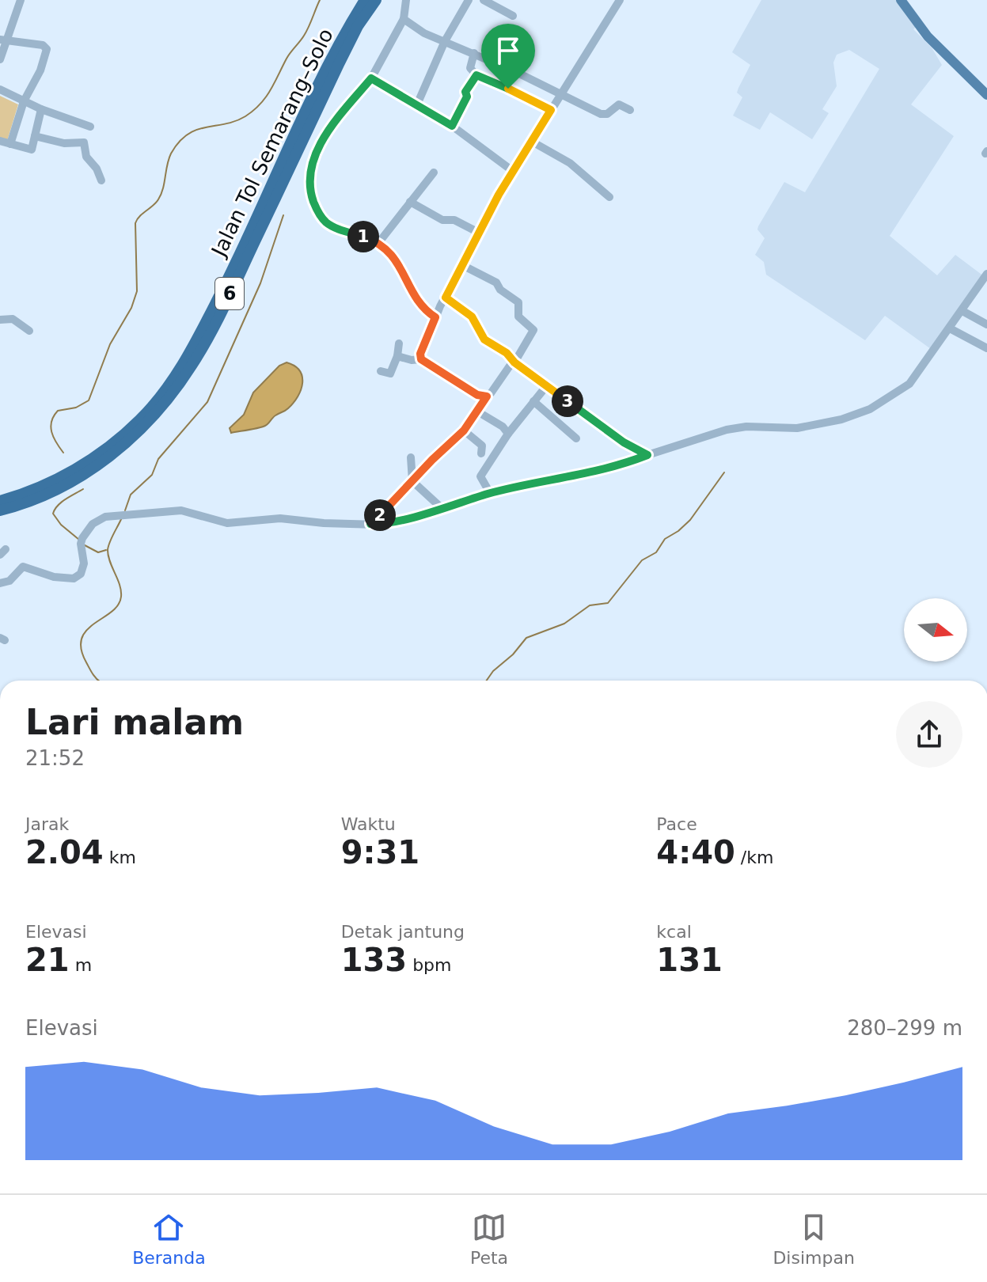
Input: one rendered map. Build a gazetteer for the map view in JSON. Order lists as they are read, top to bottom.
{
  "streets": {
    "highway": ["Jalan Tol Semarang–Solo", "6"]
  },
  "north": "right",
  "page": {
    "pins": ["1", "3", "2"],
    "heading": ["Lari malam", "21:52"],
    "stats": [
      ["Jarak", "2.04 km"],
      ["Waktu", "9:31"],
      ["Pace", "4:40 /km"],
      ["Elevasi", "21 m"],
      ["Detak jantung", "133 bpm"],
      ["kcal", "131"]
    ],
    "chart": ["Elevasi", "280–299 m"],
    "tabs": ["Beranda", "Peta", "Disimpan"]
  }
}
